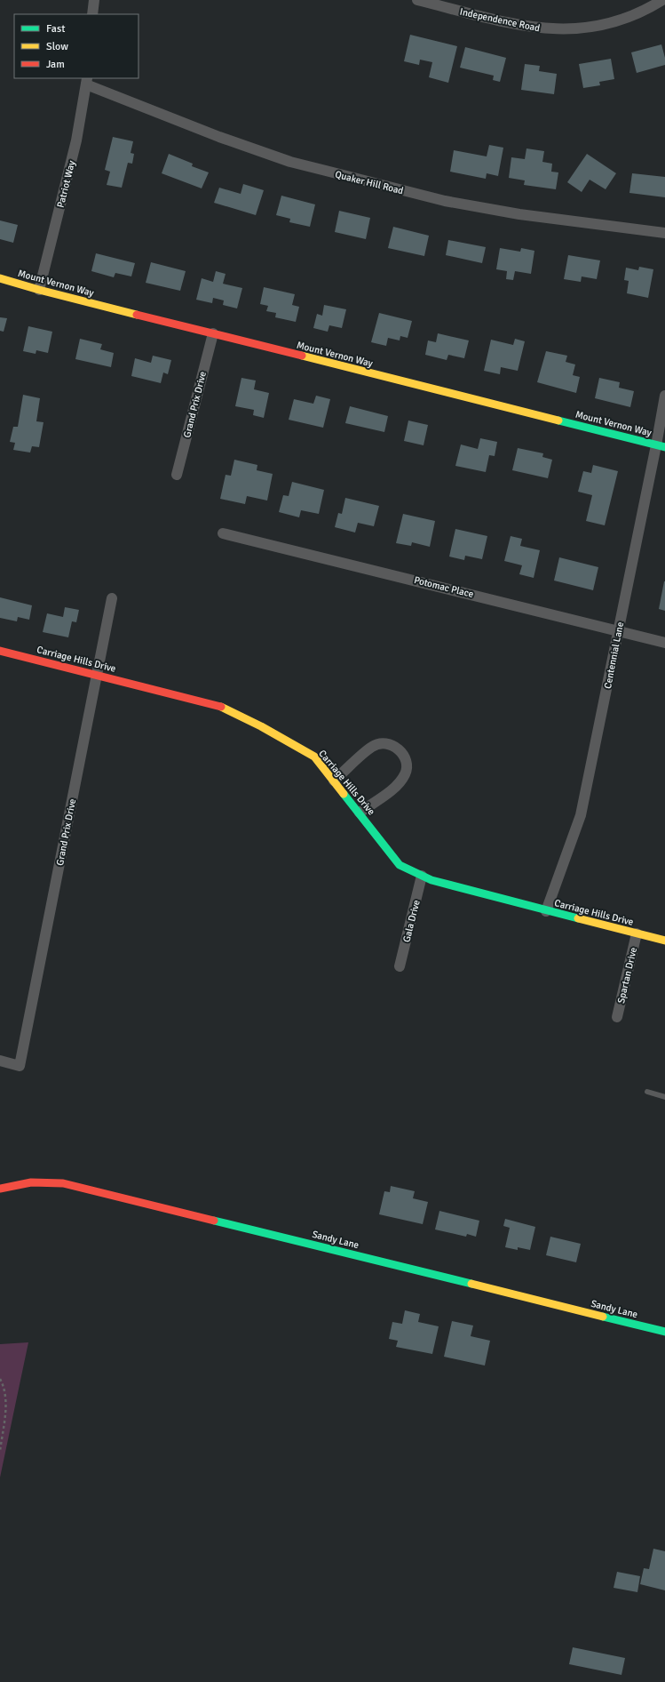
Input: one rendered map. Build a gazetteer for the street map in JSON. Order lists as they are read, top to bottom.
{
  "streets": {
    "street": [
      "Independence Road",
      "Quaker Hill Road",
      "Patriot Way",
      "Mount Vernon Way",
      "Grand Prix Drive",
      "Potomac Place",
      "Centennial Lane",
      "Carriage Hills Drive",
      "Gala Drive",
      "Spartan Drive",
      "Sandy Lane"
    ]
  },
  "crossings": [
    ["Quaker Hill Road", "Patriot Way"],
    ["Patriot Way", "Mount Vernon Way"],
    ["Mount Vernon Way", "Grand Prix Drive"],
    ["Mount Vernon Way", "Centennial Lane"],
    ["Grand Prix Drive", "Carriage Hills Drive"],
    ["Potomac Place", "Centennial Lane"],
    ["Centennial Lane", "Carriage Hills Drive"],
    ["Carriage Hills Drive", "Gala Drive"],
    ["Carriage Hills Drive", "Spartan Drive"]
  ],
  "legend": ["Fast", "Slow", "Jam"]
}
